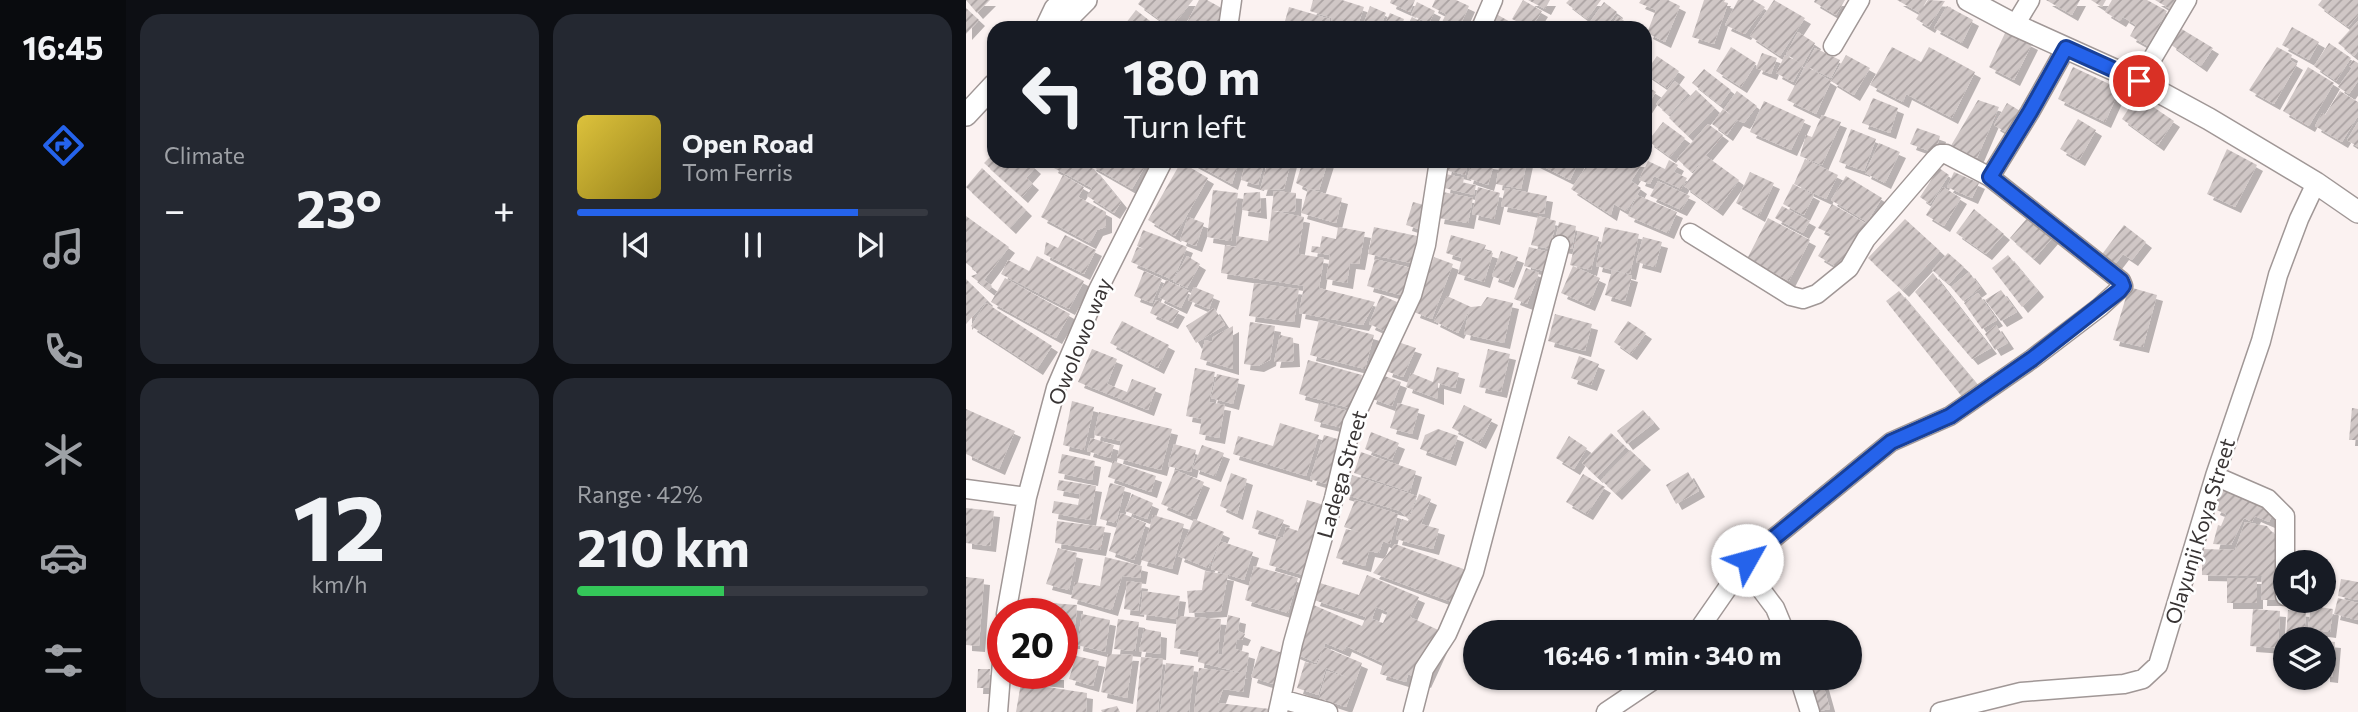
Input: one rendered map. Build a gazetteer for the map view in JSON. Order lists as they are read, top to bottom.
{
  "streets": {
    "street": ["Owolowo way", "Ladega Street", "Olayunji Koya Street"]
  },
  "page": {
    "tabs": "16:45",
    "tile": [
      "Climate",
      ["12", "km/h"],
      ["Range · 42%", "210 km"]
    ],
    "turn": ["180 m", "Turn left"],
    "song": ["Open Road", "Tom Ferris"],
    "heat": ["−", "23°", "+"],
    "limit": "20",
    "trip": "16:46 · 1 min · 340 m"
  }
}
